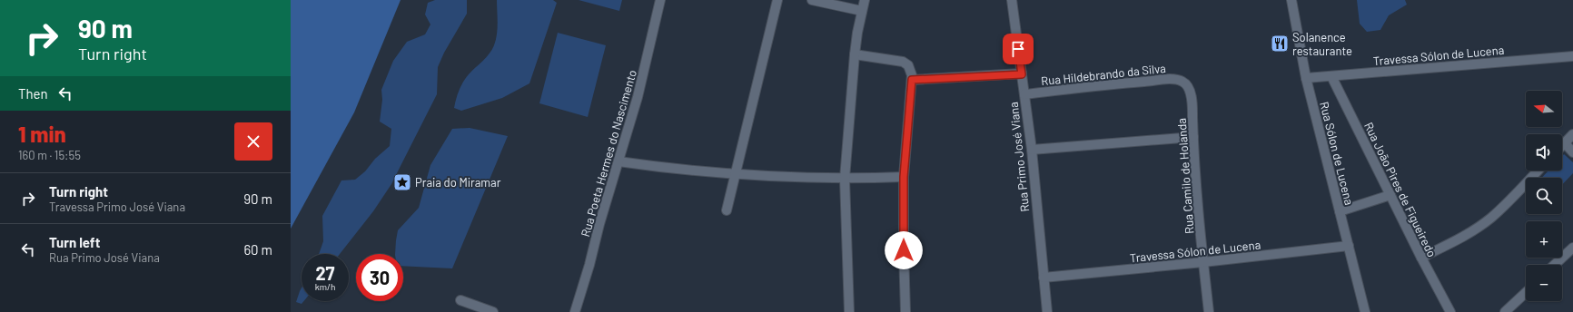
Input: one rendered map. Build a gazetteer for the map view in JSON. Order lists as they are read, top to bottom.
{
  "streets": {
    "street": [
      "Travessa Sólon de Lucena",
      "Rua Hildebrando da Silva",
      "Rua Poeta Hermes do Nascimento",
      "Rua Sólon de Lucena",
      "Rua Primo José Viana",
      "Rua Camilo de Holanda",
      "Rua João Pires de Figueiredo"
    ]
  },
  "crossings": [
    ["Travessa Sólon de Lucena", "Rua Sólon de Lucena"],
    ["Travessa Sólon de Lucena", "Rua Primo José Viana"],
    ["Travessa Sólon de Lucena", "Rua Camilo de Holanda"],
    ["Travessa Sólon de Lucena", "Rua João Pires de Figueiredo"],
    ["Rua Hildebrando da Silva", "Rua Primo José Viana"],
    ["Rua Hildebrando da Silva", "Rua Camilo de Holanda"]
  ],
  "places": {
    "restaurant": ["Solanence restaurante"],
    "place": ["Praia do Miramar"]
  },
  "north": "left",
  "page": {
    "turn": ["90 m", "Turn right"],
    "then": "Then",
    "map_buttons": ["+", "−"],
    "heading": ["1 min", "160 m · 15:55"],
    "list": [
      {
        "name": "Turn right",
        "note": "Travessa Primo José Viana",
        "value": "90 m"
      },
      {
        "name": "Turn left",
        "note": "Rua Primo José Viana",
        "value": "60 m"
      }
    ],
    "speed": "27 km/h",
    "limit": "30"
  }
}
